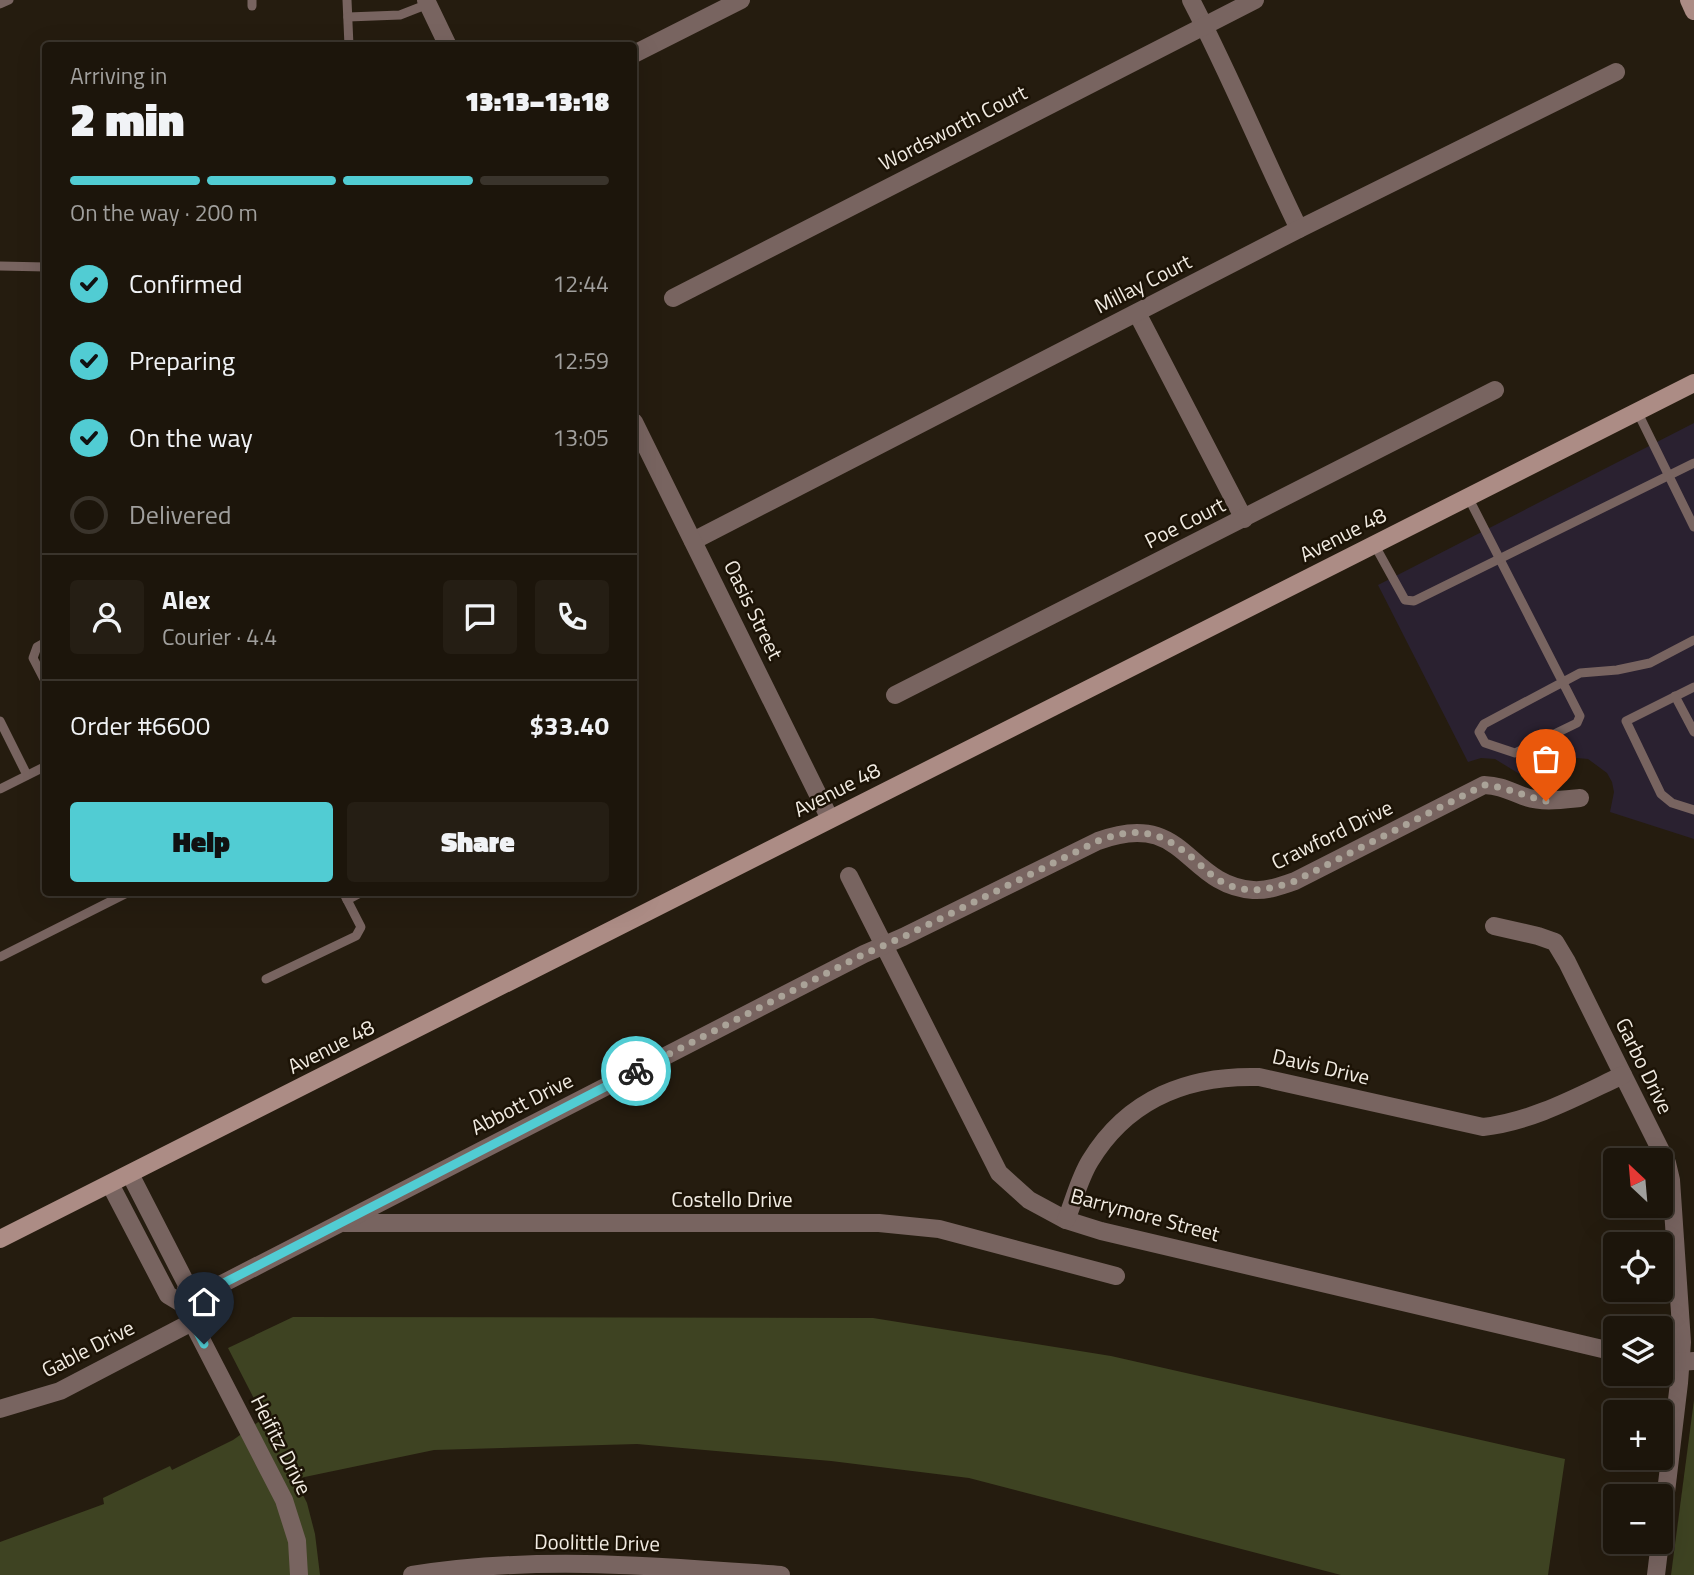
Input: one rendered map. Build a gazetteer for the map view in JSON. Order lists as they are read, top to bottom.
{
  "streets": {
    "main road": ["Avenue 48"],
    "street": [
      "Wordsworth Court",
      "Millay Court",
      "Poe Court",
      "Oasis Street",
      "Crawford Drive",
      "Garbo Drive",
      "Davis Drive",
      "Abbott Drive",
      "Costello Drive",
      "Barrymore Street",
      "Gable Drive",
      "Heifitz Drive",
      "Doolittle Drive"
    ]
  },
  "crossings": [
    ["Millay Court", "Oasis Street"],
    ["Avenue 48", "Oasis Street"],
    ["Avenue 48", "Heifitz Drive"],
    ["Crawford Drive", "Abbott Drive"],
    ["Crawford Drive", "Barrymore Street"],
    ["Garbo Drive", "Davis Drive"],
    ["Davis Drive", "Barrymore Street"],
    ["Abbott Drive", "Costello Drive"],
    ["Abbott Drive", "Barrymore Street"],
    ["Abbott Drive", "Heifitz Drive"],
    ["Gable Drive", "Heifitz Drive"]
  ],
  "north": "top left",
  "page": {
    "heading": ["2 min", "Arriving in", "13:13–13:18"],
    "panel": [
      "Alex",
      "Courier · 4.4",
      "Order #6600",
      "$33.40"
    ],
    "bar": "On the way · 200 m",
    "list": [
      ["Confirmed", "12:44"],
      ["Preparing", "12:59"],
      ["On the way", "13:05"],
      "Delivered"
    ],
    "buttons": ["Help", "Share"],
    "map_buttons": ["+", "−"]
  }
}
